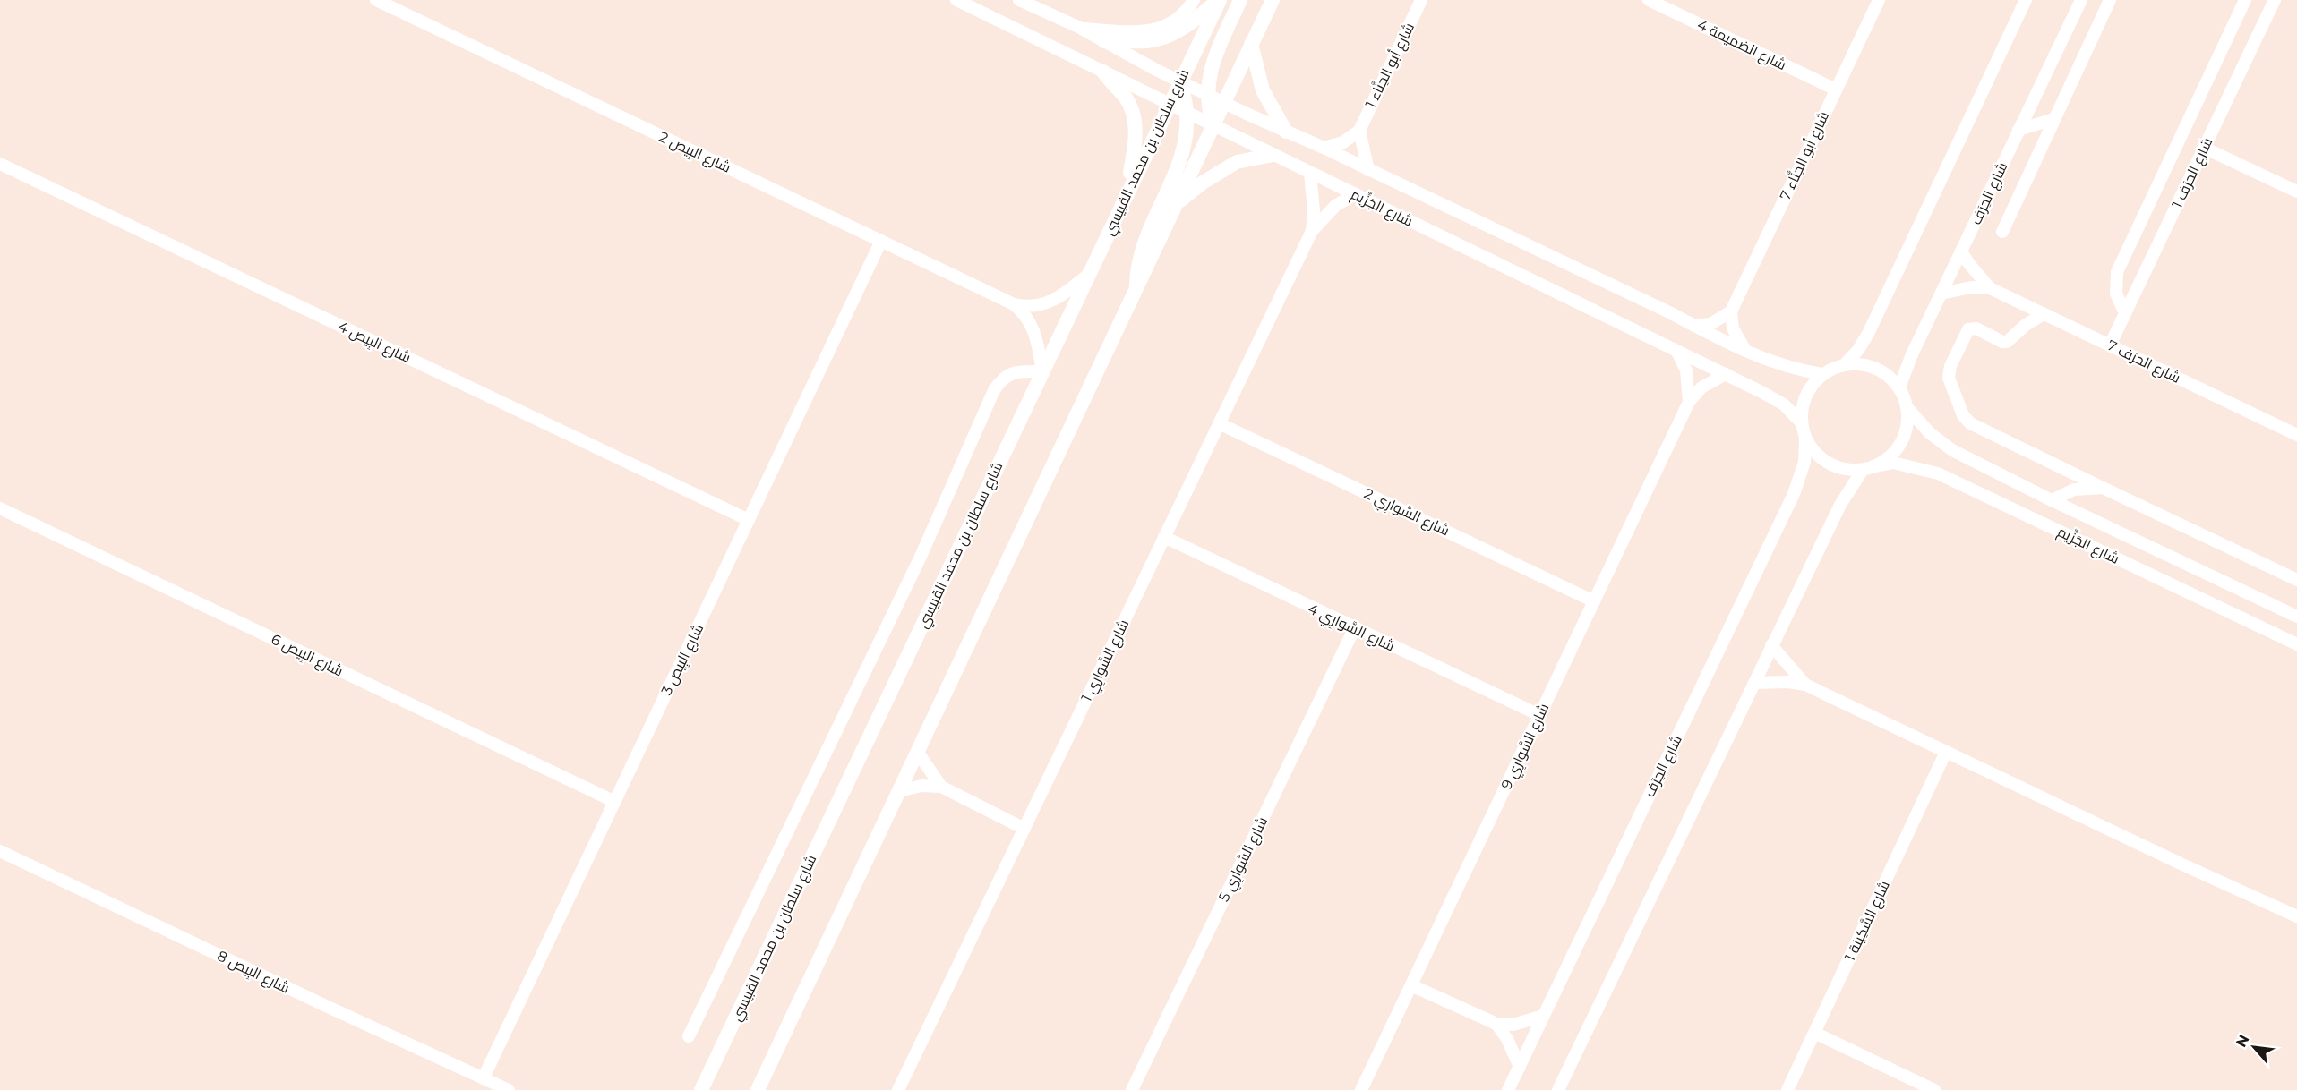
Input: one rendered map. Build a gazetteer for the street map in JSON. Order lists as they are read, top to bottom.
{
  "streets": {
    "main road": ["شارع سلطان بن محمد القبيسي"],
    "street": [
      "شارع الضميمة 4",
      "شارع أبو الحِنَّاء 1",
      "شارع البِيص 2",
      "شارع أبو الحِنَّاء 7",
      "شارع الحرَف 1",
      "شارع الحِرَف",
      "شارع الجَزِّيم",
      "شارع البِيص 4",
      "شارع الحرَف 7",
      "شارع السَّوارِي 2",
      "شارع السَّوارِي 4",
      "شارع البِيص 6",
      "شارع البِيص 3",
      "شارع السَّوارِي 1",
      "شارع السَّوارِي 9",
      "شارع السَّوارِي 5",
      "شارع السَّكِينة 1",
      "شارع البِيص 8"
    ]
  },
  "crossings": [
    ["شارع الضميمة 4", "شارع أبو الحِنَّاء 7"],
    ["شارع البِيص 2", "شارع سلطان بن محمد القبيسي"],
    ["شارع البِيص 2", "شارع البِيص 3"],
    ["شارع سلطان بن محمد القبيسي", "شارع الجَزِّيم"],
    ["شارع الحرَف 1", "شارع الحرَف 7"],
    ["شارع الحِرَف", "شارع الجَزِّيم"],
    ["شارع الحِرَف", "شارع الحرَف 7"],
    ["شارع الجَزِّيم", "شارع السَّوارِي 1"],
    ["شارع الجَزِّيم", "شارع السَّوارِي 9"],
    ["شارع البِيص 4", "شارع البِيص 3"],
    ["شارع السَّوارِي 2", "شارع السَّوارِي 1"],
    ["شارع السَّوارِي 2", "شارع السَّوارِي 9"],
    ["شارع السَّوارِي 4", "شارع السَّوارِي 1"],
    ["شارع السَّوارِي 4", "شارع السَّوارِي 9"],
    ["شارع السَّوارِي 4", "شارع السَّوارِي 5"],
    ["شارع البِيص 6", "شارع البِيص 3"],
    ["شارع البِيص 3", "شارع البِيص 8"]
  ],
  "north": "top left"
}
